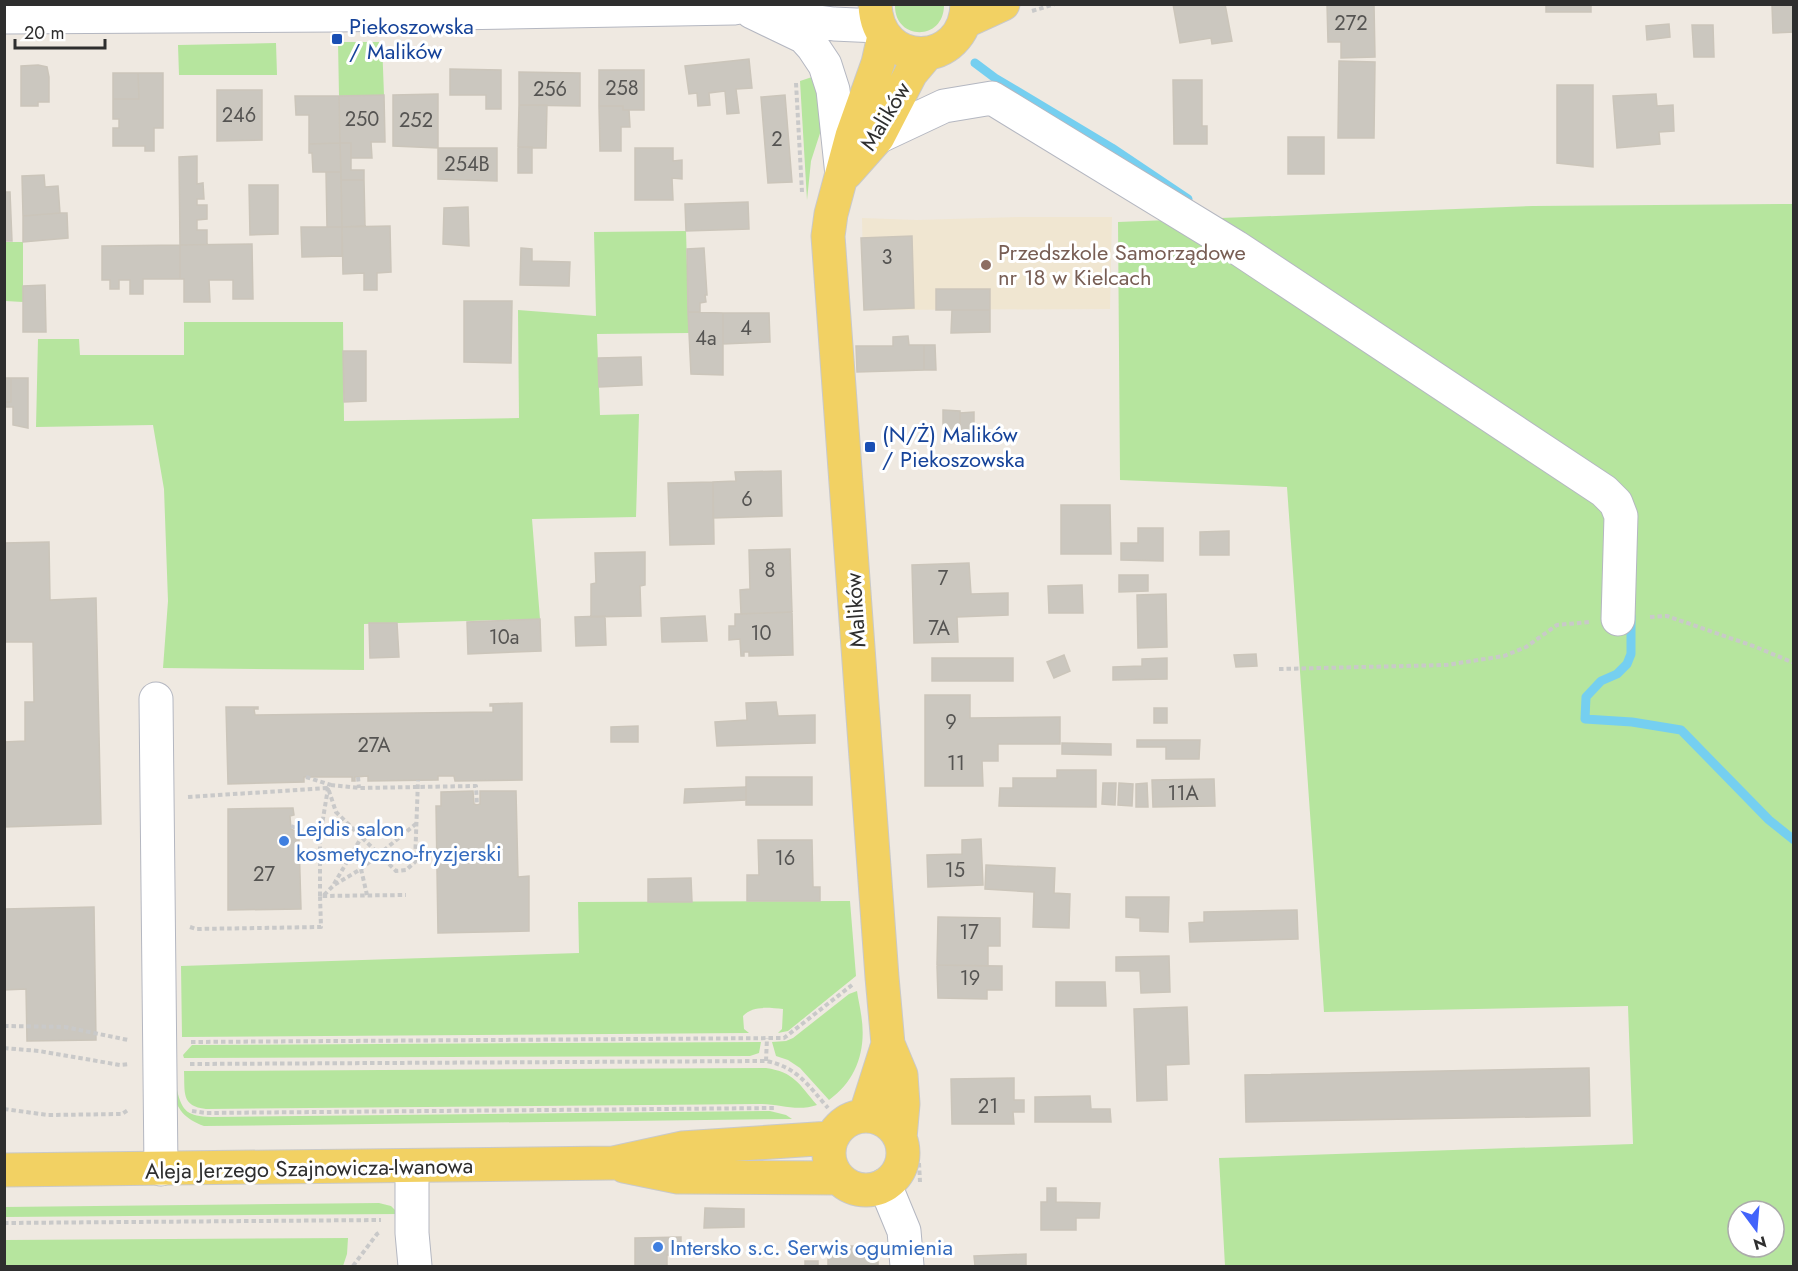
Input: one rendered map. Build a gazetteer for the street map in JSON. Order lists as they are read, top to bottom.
{
  "streets": {
    "main road": ["Malików", "Aleja Jerzego Szajnowicza-Iwanowa"]
  },
  "crossings": [
    ["Malików", "Aleja Jerzego Szajnowicza-Iwanowa"]
  ],
  "places": {
    "transit": ["Piekoszowska / Malików", "(N/Ż) Malików / Piekoszowska"],
    "other": ["Przedszkole Samorządowe nr 18 w Kielcach", "Lejdis salon kosmetyczno-fryzjerski", "Intersko s.c. Serwis ogumienia"]
  },
  "house_numbers": [
    "272",
    "258",
    "256",
    "246",
    "250",
    "252",
    "2",
    "254B",
    "3",
    "4",
    "4a",
    "6",
    "8",
    "7",
    "7A",
    "10",
    "10a",
    "9",
    "27A",
    "11",
    "11A",
    "16",
    "15",
    "27",
    "17",
    "19",
    "21"
  ],
  "scale_bar": "20 m",
  "north": "bottom"
}
